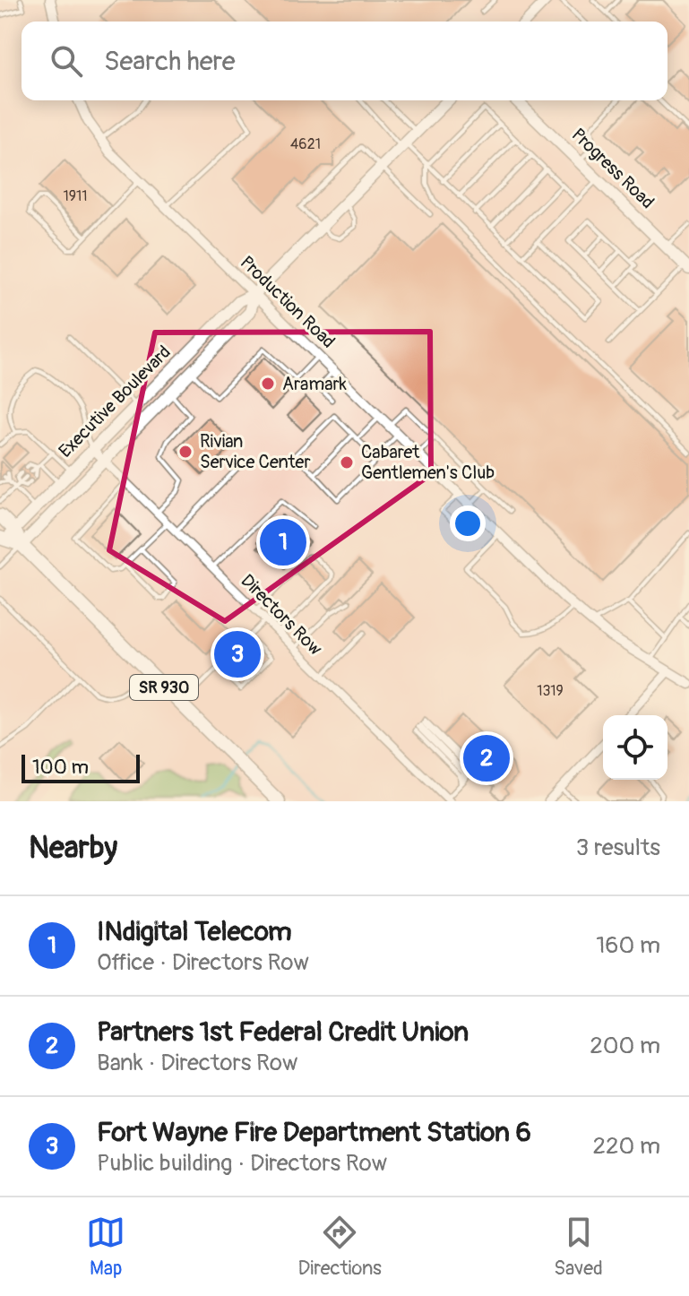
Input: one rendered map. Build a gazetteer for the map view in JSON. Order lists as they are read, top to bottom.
{
  "streets": {
    "highway": ["SR 930"],
    "main road": ["Progress Road", "Executive Boulevard"],
    "street": ["Production Road", "Directors Row"]
  },
  "crossings": [
    ["Production Road", "Executive Boulevard"],
    ["Executive Boulevard", "Directors Row"],
    ["Executive Boulevard", "SR 930"]
  ],
  "places": ["Aramark", "Rivian Service Center", "Cabaret Gentlemen's Club"],
  "house_numbers": ["4621", "1911", "1319"],
  "scale_bar": "100 m",
  "page": {
    "search": "Search here",
    "pins": ["1", "3", "2"],
    "scale": "100 m",
    "heading": ["Nearby", "3 results"],
    "list": [
      {
        "mark": "1",
        "name": "INdigital Telecom",
        "note": "Office · Directors Row",
        "value": "160 m"
      },
      {
        "mark": "2",
        "name": "Partners 1st Federal Credit Union",
        "note": "Bank · Directors Row",
        "value": "200 m"
      },
      {
        "mark": "3",
        "name": "Fort Wayne Fire Department Station 6",
        "note": "Public building · Directors Row",
        "value": "220 m"
      }
    ],
    "nav": ["Map", "Directions", "Saved"]
  }
}
